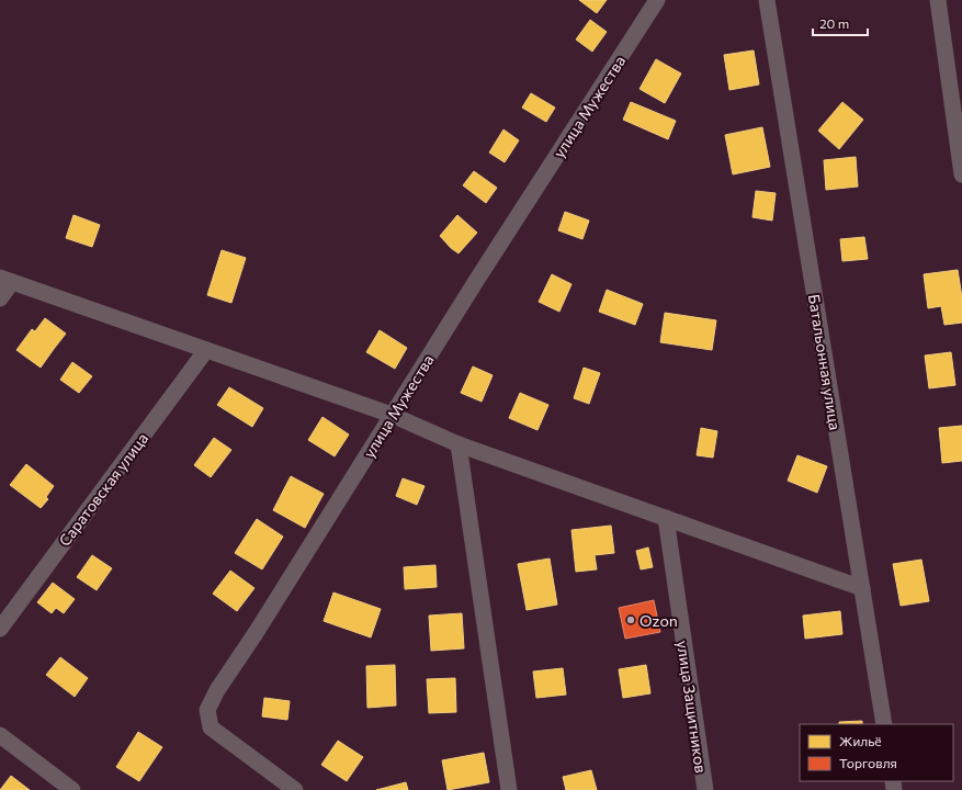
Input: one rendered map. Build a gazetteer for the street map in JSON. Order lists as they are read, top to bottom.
{
  "streets": {
    "street": [
      "улица Мужества",
      "Батальонная улица",
      "Саратовская улица",
      "улица Защитников"
    ]
  },
  "places": ["Ozon"],
  "legend": ["Жильё", "Торговля"],
  "scale_bar": "20 m"
}
